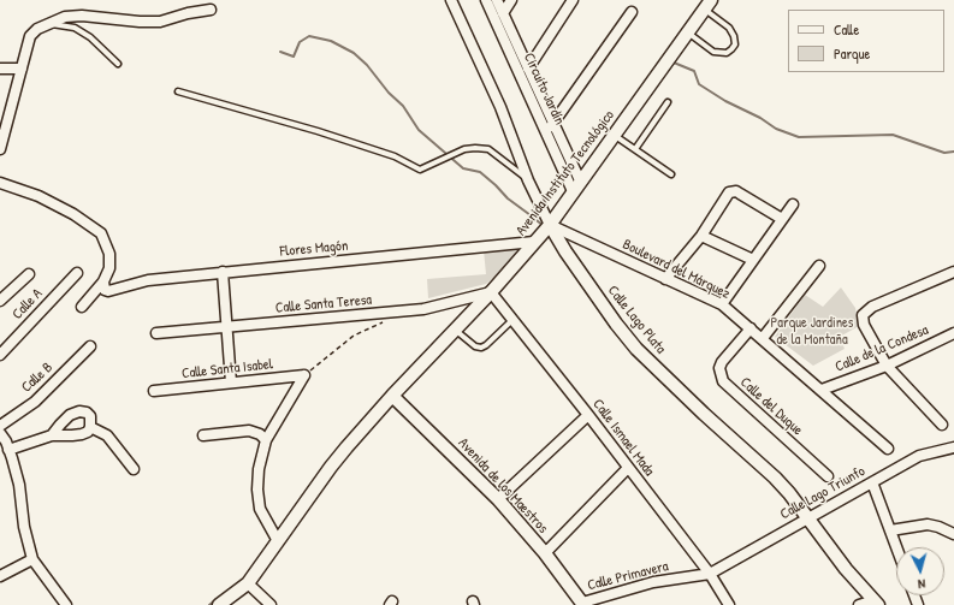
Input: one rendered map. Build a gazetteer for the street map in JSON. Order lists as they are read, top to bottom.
{
  "streets": {
    "street": [
      "Circuito Jardín",
      "Avenida Instituto Tecnológico",
      "Flores Magón",
      "Boulevard del Márquez",
      "Calle A",
      "Calle Santa Teresa",
      "Calle Lago Plata",
      "Calle de la Condesa",
      "Calle Santa Isabel",
      "Calle B",
      "Calle del Duque",
      "Calle Ismael Mada",
      "Avenida de los Maestros",
      "Calle Lago Triunfo",
      "Calle Primavera"
    ]
  },
  "crossings": [
    ["Circuito Jardín", "Avenida Instituto Tecnológico"],
    ["Avenida Instituto Tecnológico", "Flores Magón"],
    ["Avenida Instituto Tecnológico", "Boulevard del Márquez"],
    ["Avenida Instituto Tecnológico", "Calle Santa Teresa"],
    ["Avenida Instituto Tecnológico", "Calle Lago Plata"],
    ["Avenida Instituto Tecnológico", "Calle Ismael Mada"],
    ["Avenida Instituto Tecnológico", "Avenida de los Maestros"],
    ["Boulevard del Márquez", "Calle Lago Plata"],
    ["Boulevard del Márquez", "Calle de la Condesa"],
    ["Boulevard del Márquez", "Calle del Duque"],
    ["Calle Santa Teresa", "Calle Ismael Mada"],
    ["Calle Lago Plata", "Calle Lago Triunfo"],
    ["Calle Ismael Mada", "Calle Lago Triunfo"],
    ["Calle Ismael Mada", "Calle Primavera"],
    ["Avenida de los Maestros", "Calle Primavera"],
    ["Calle Lago Triunfo", "Calle Primavera"]
  ],
  "parks": ["Parque Jardines de la Montaña"],
  "legend": ["Calle", "Parque"],
  "north": "bottom"
}
